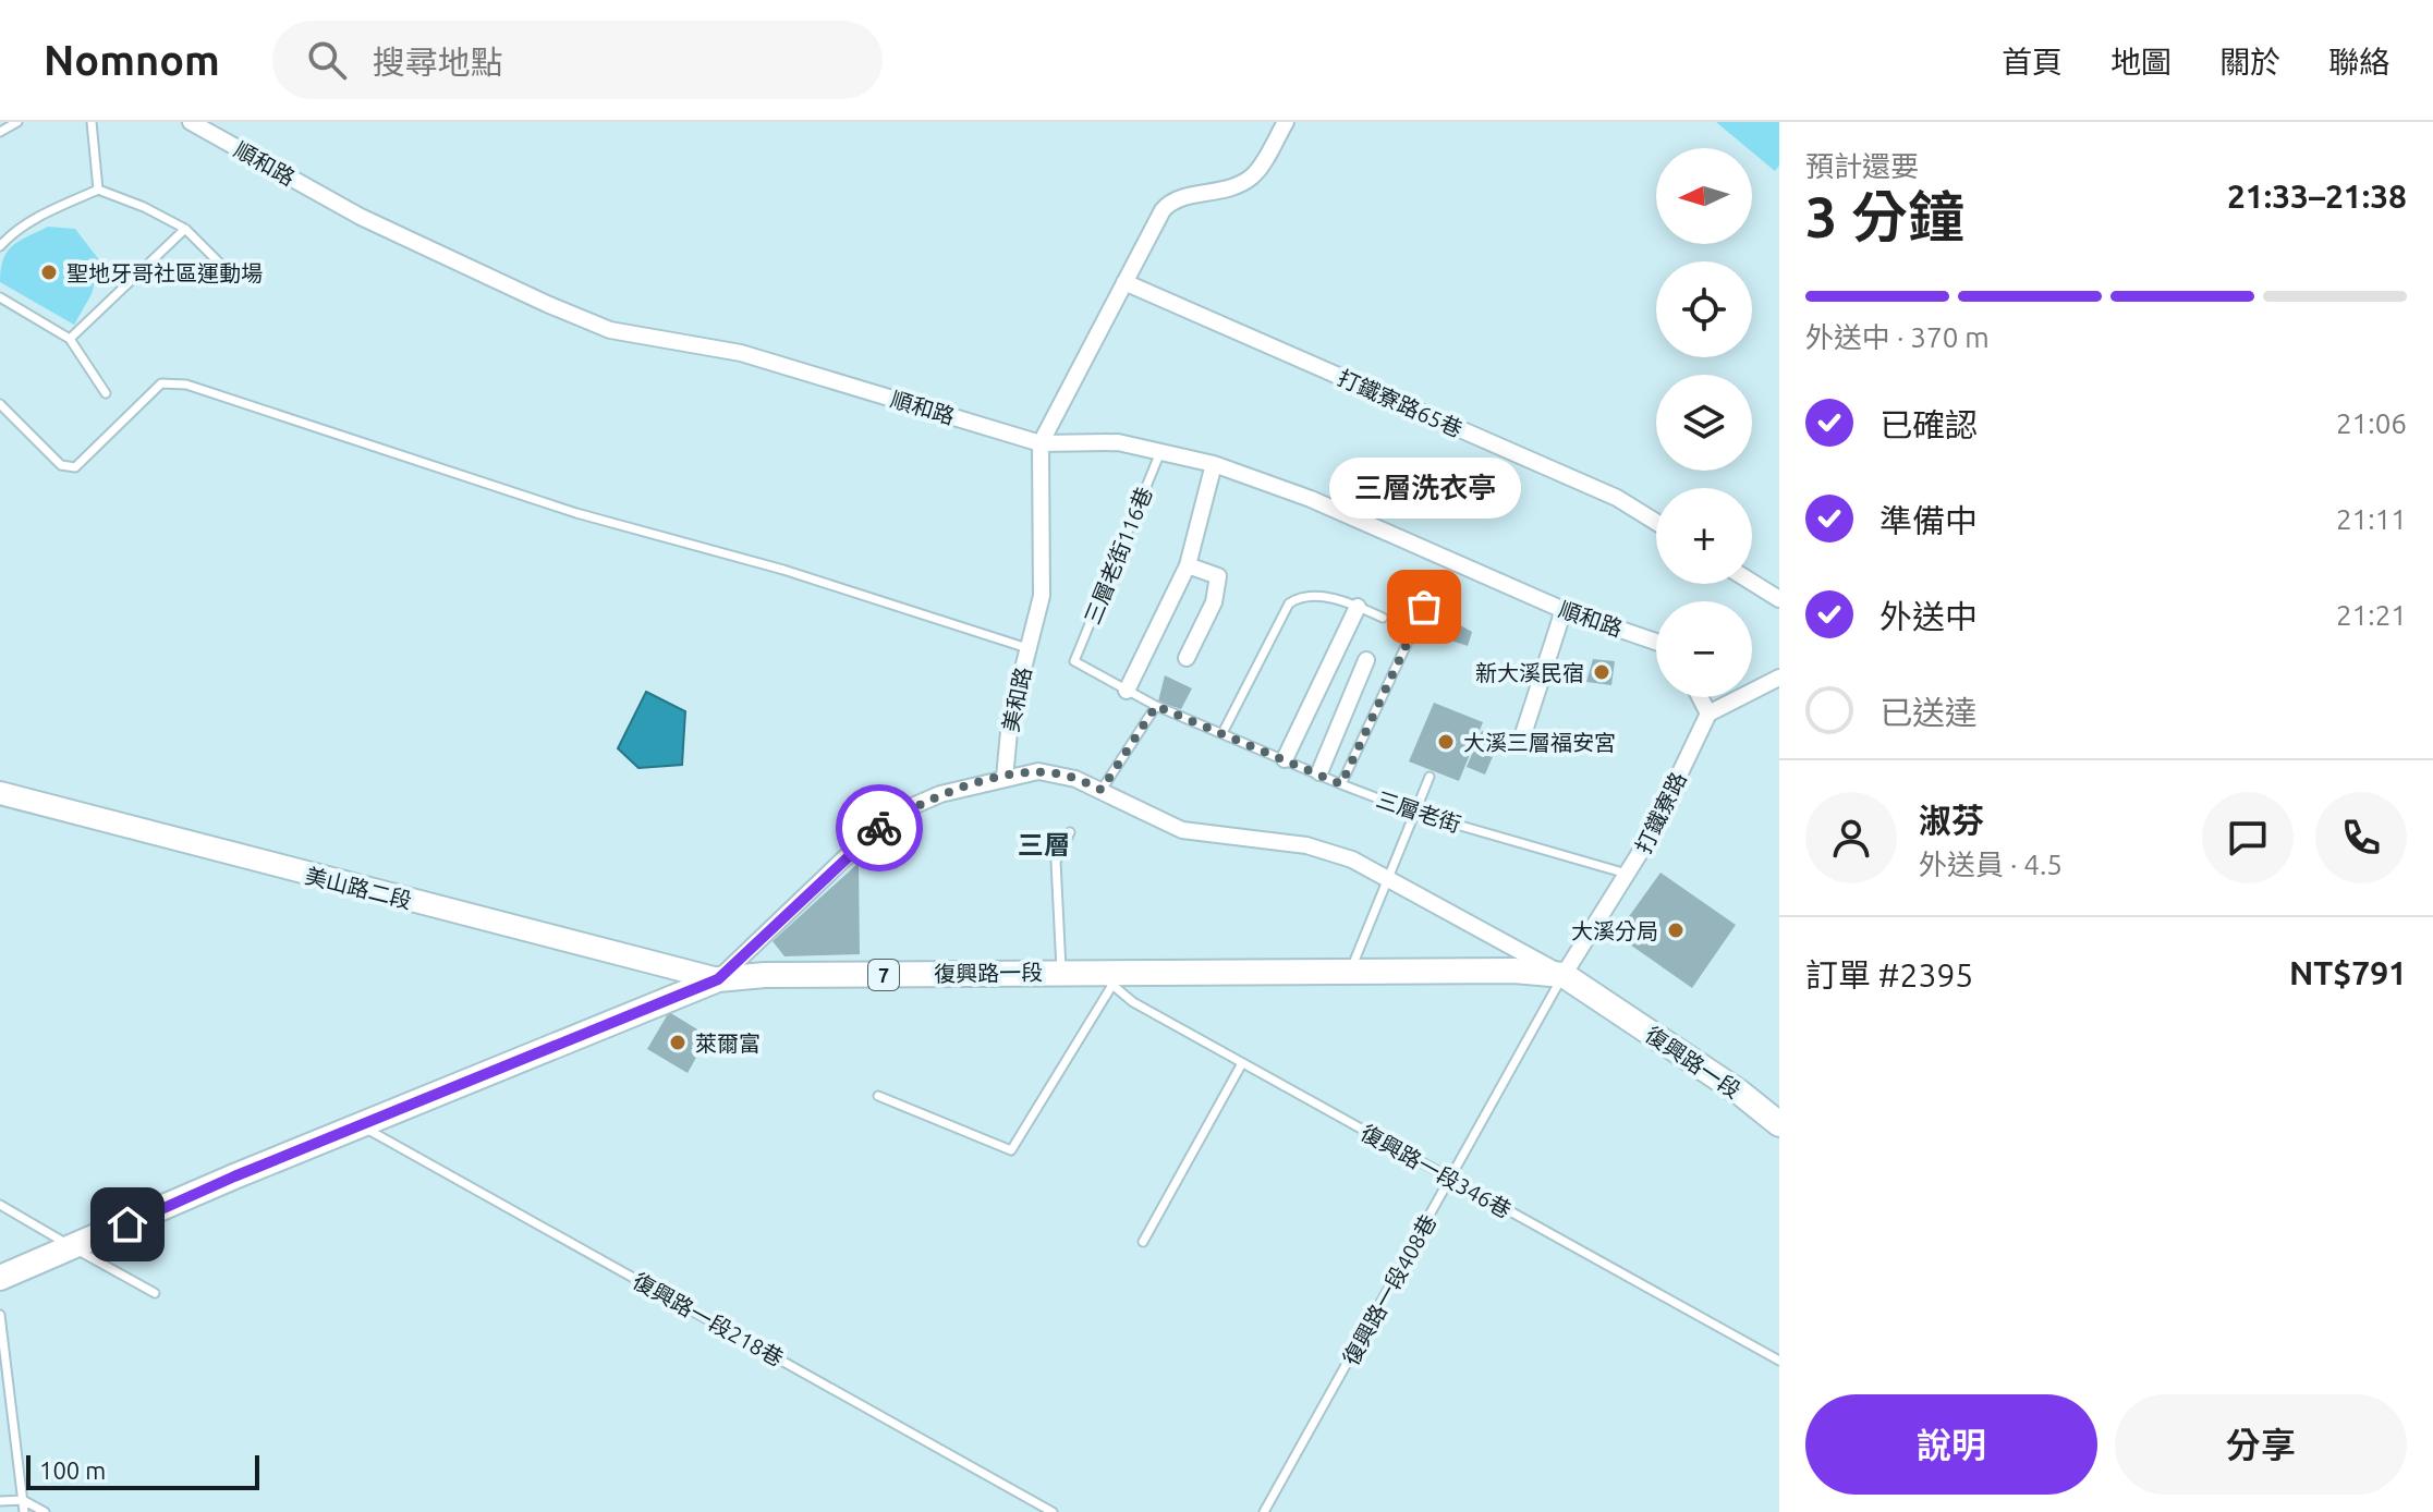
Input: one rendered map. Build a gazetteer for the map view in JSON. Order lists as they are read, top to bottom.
{
  "streets": {
    "main road": ["復興路一段", "7"],
    "street": [
      "順和路",
      "打鐵寮路65巷",
      "美和路",
      "打鐵寮路",
      "美山路二段"
    ],
    "lane": [
      "三層老街116巷",
      "三層老街",
      "復興路一段346巷",
      "復興路一段408巷",
      "復興路一段218巷"
    ]
  },
  "crossings": [
    ["順和路", "三層老街116巷"],
    ["順和路", "美和路"],
    ["打鐵寮路65巷", "美和路"],
    ["三層老街116巷", "三層老街"],
    ["三層老街", "打鐵寮路"],
    ["打鐵寮路", "復興路一段"],
    ["打鐵寮路", "復興路一段408巷"],
    ["美山路二段", "復興路一段"],
    ["復興路一段", "復興路一段346巷"],
    ["復興路一段", "復興路一段408巷"],
    ["復興路一段", "復興路一段218巷"],
    ["復興路一段346巷", "復興路一段408巷"]
  ],
  "districts": ["三層"],
  "places": [
    "聖地牙哥社區運動場",
    "三層洗衣亭",
    "新大溪民宿",
    "大溪三層福安宮",
    "大溪分局",
    "萊爾富"
  ],
  "scale_bar": "100 m",
  "north": "left",
  "page": {
    "header": "Nomnom",
    "search": "搜尋地點",
    "nav": [
      "首頁",
      "地圖",
      "關於",
      "聯絡"
    ],
    "heading": ["3 分鐘", "預計還要", "21:33–21:38"],
    "panel": [
      "淑芬",
      "外送員 · 4.5",
      "訂單 #2395",
      "NT$791"
    ],
    "map_buttons": ["+", "−"],
    "bar": "外送中 · 370 m",
    "list": [
      ["已確認", "21:06"],
      ["準備中", "21:11"],
      ["外送中", "21:21"],
      "已送達"
    ],
    "bubble": "三層洗衣亭",
    "buttons": ["說明", "分享"],
    "scale": "100 m"
  }
}
